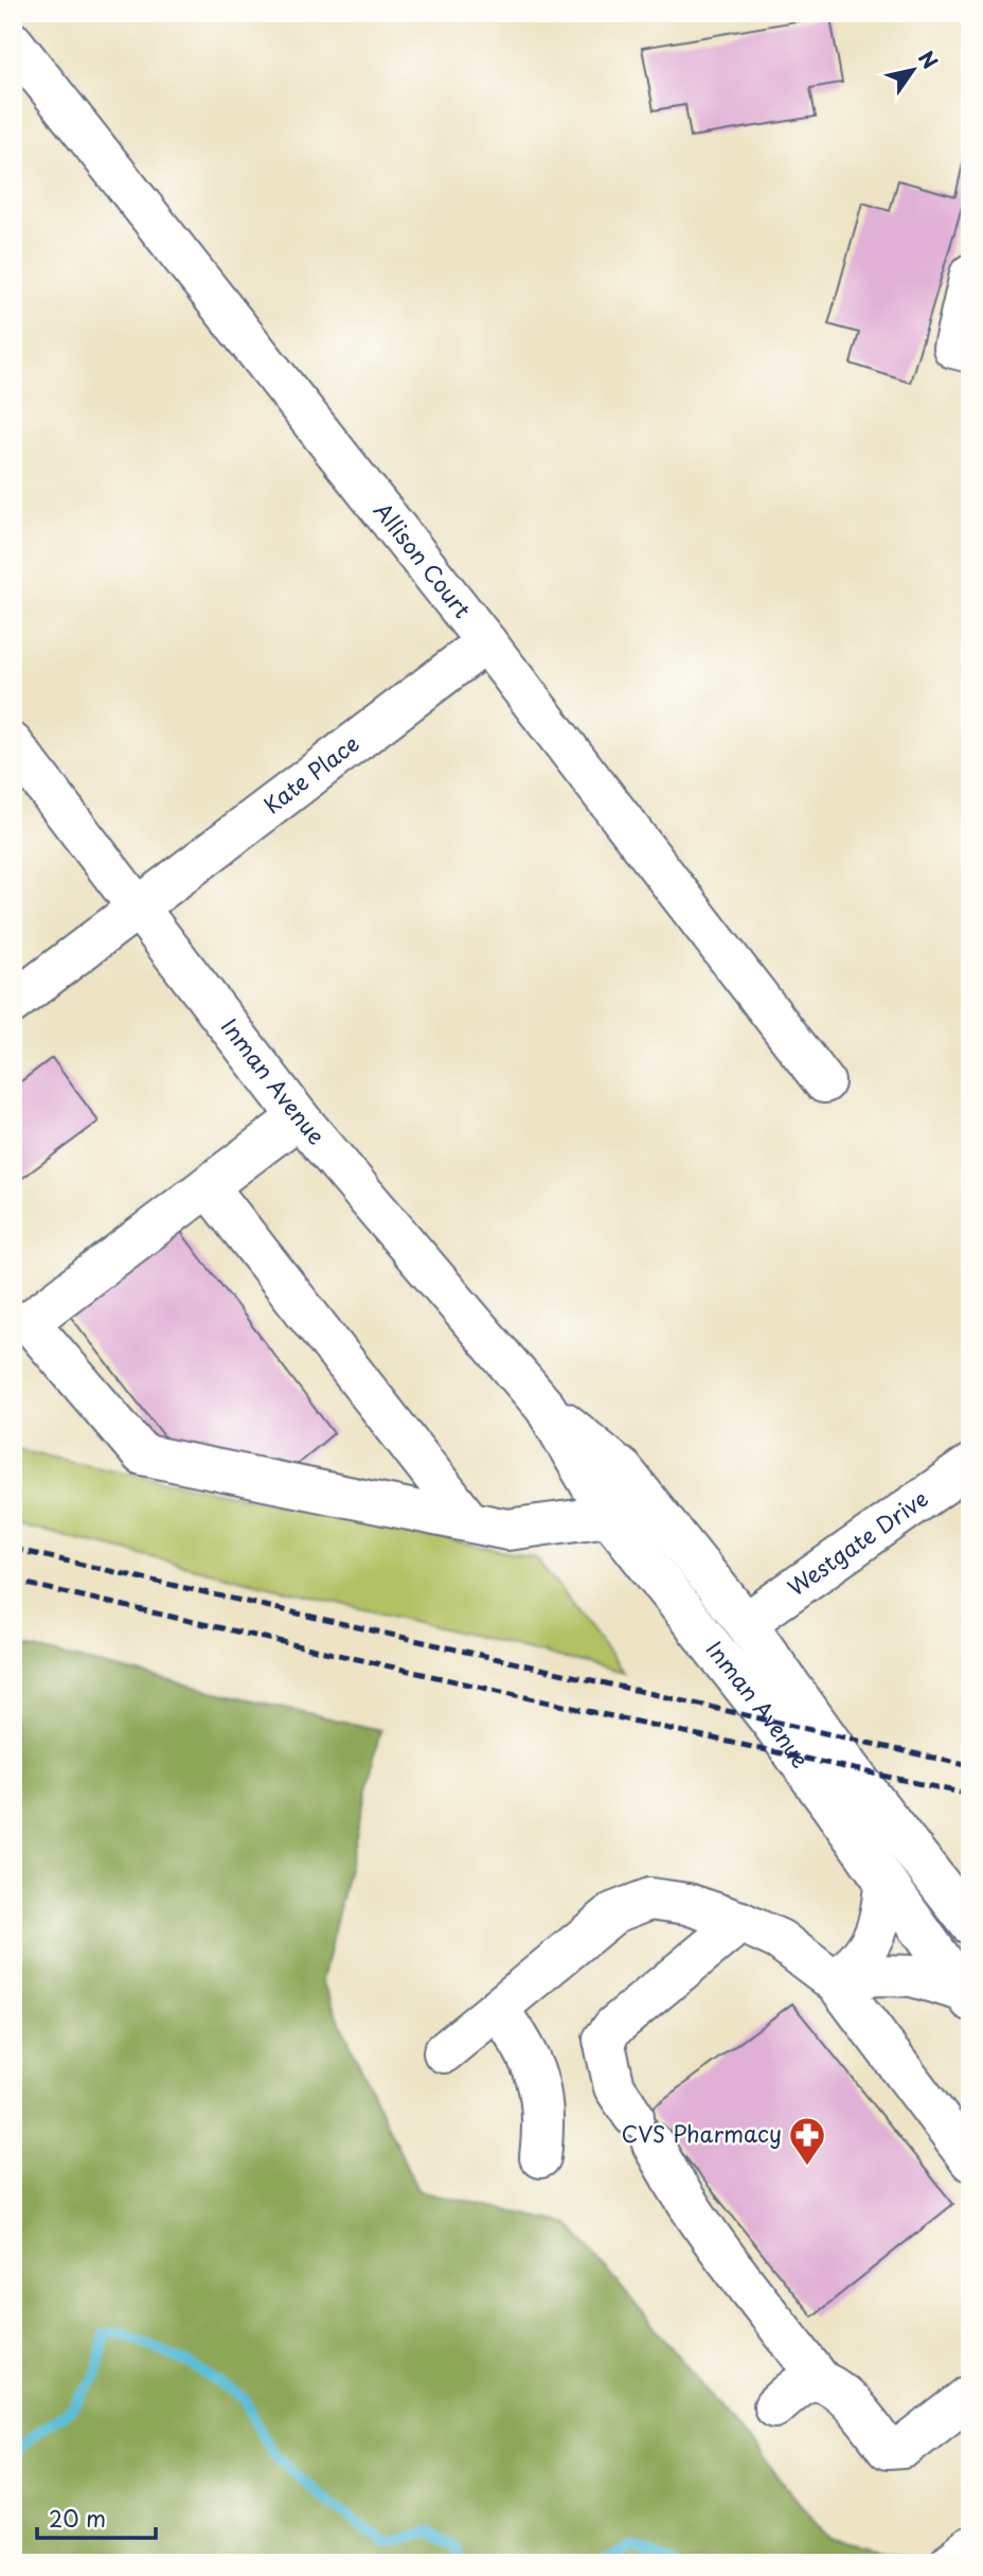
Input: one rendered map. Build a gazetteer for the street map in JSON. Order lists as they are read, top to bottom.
{
  "streets": {
    "street": [
      "Allison Court",
      "Kate Place",
      "Inman Avenue",
      "Westgate Drive"
    ]
  },
  "crossings": [
    ["Allison Court", "Kate Place"],
    ["Kate Place", "Inman Avenue"],
    ["Inman Avenue", "Westgate Drive"]
  ],
  "places": {
    "pharmacy": ["CVS Pharmacy"]
  },
  "scale_bar": "20 m",
  "north": "top right"
}
